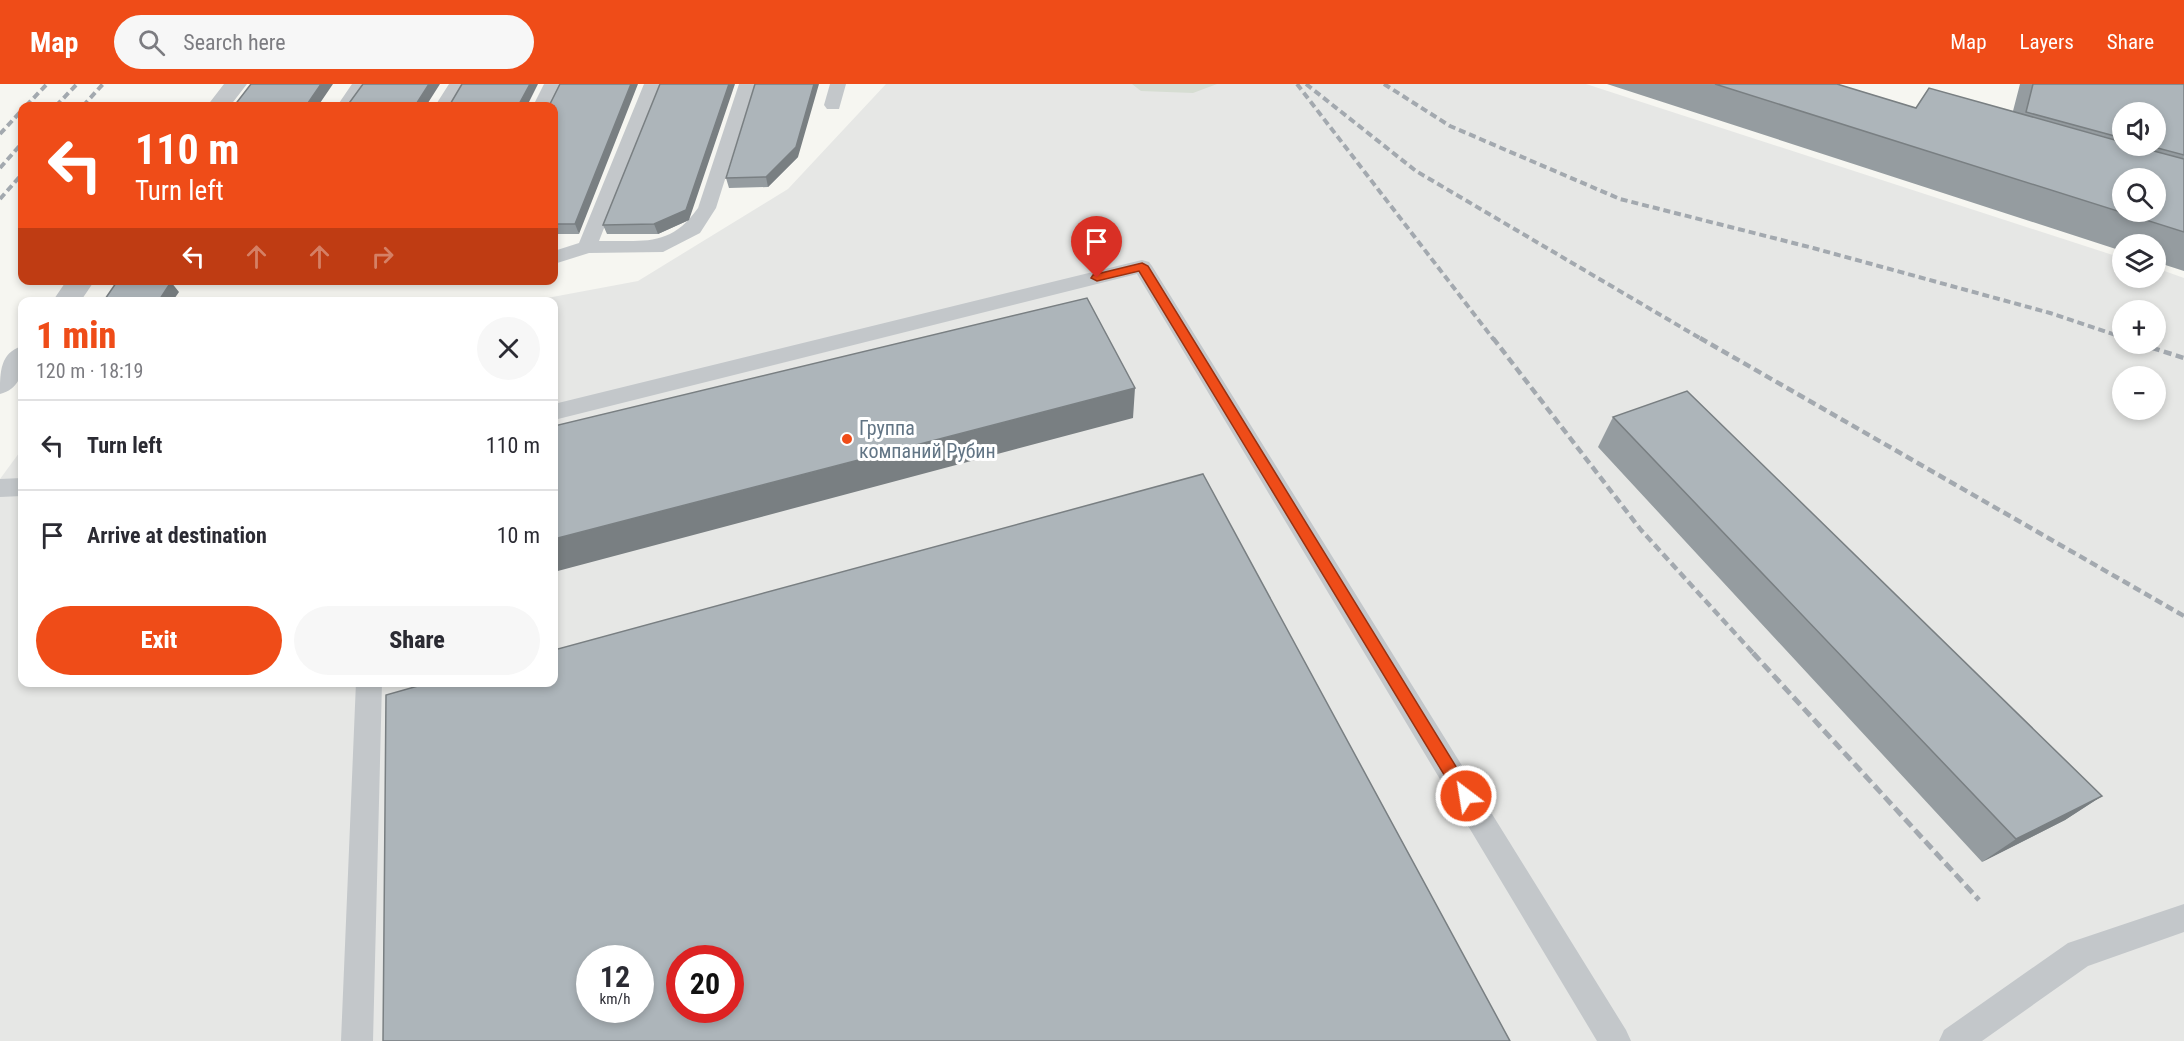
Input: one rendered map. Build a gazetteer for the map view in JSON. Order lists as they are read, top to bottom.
{
  "places": ["Группа компаний Рубин"],
  "page": {
    "header": "Map",
    "search": "Search here",
    "nav": ["Map", "Layers", "Share"],
    "map_buttons": ["+", "−"],
    "turn": ["110 m", "Turn left"],
    "heading": ["1 min", "120 m · 18:19"],
    "list": [
      {
        "name": "Turn left",
        "value": "110 m"
      },
      {
        "name": "Arrive at destination",
        "value": "10 m"
      }
    ],
    "buttons": ["Exit", "Share"],
    "speed": "12 km/h",
    "limit": "20"
  }
}
